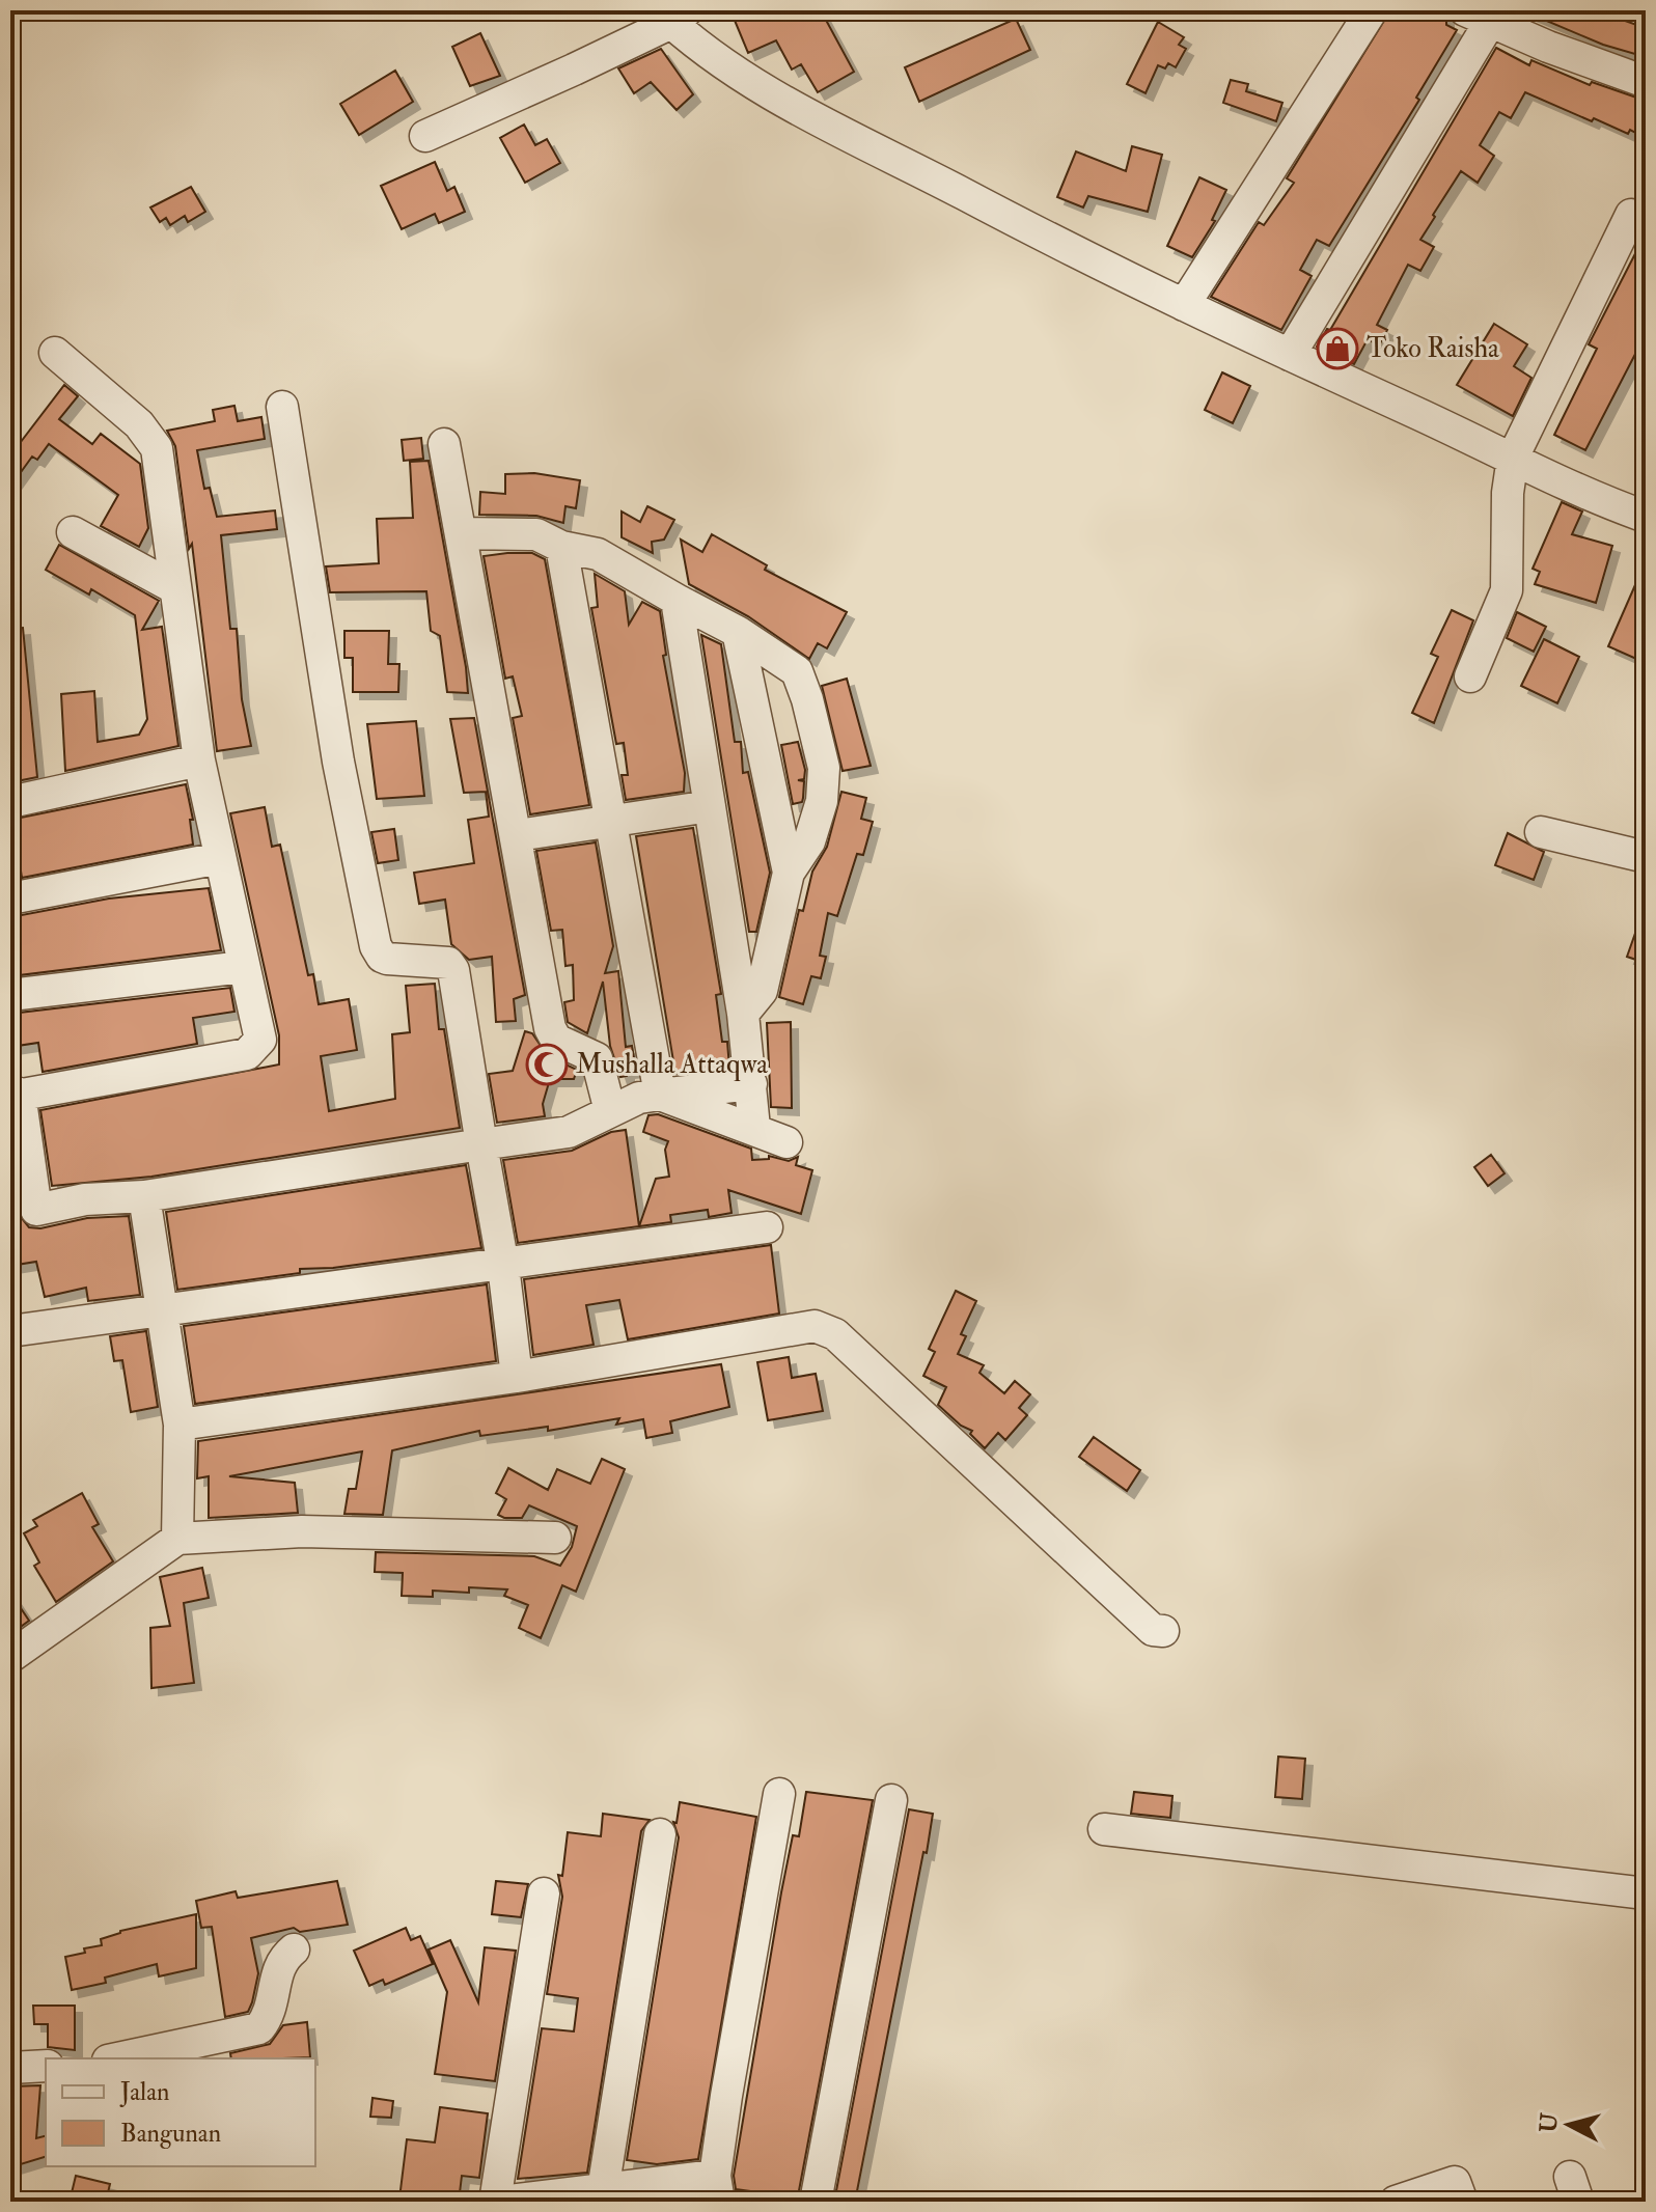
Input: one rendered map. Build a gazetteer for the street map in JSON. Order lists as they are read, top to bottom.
{
  "places": {
    "shop": ["Toko Raisha"],
    "mosque": ["Mushalla Attaqwa"]
  },
  "legend": ["Jalan", "Bangunan"],
  "north": "left"
}
